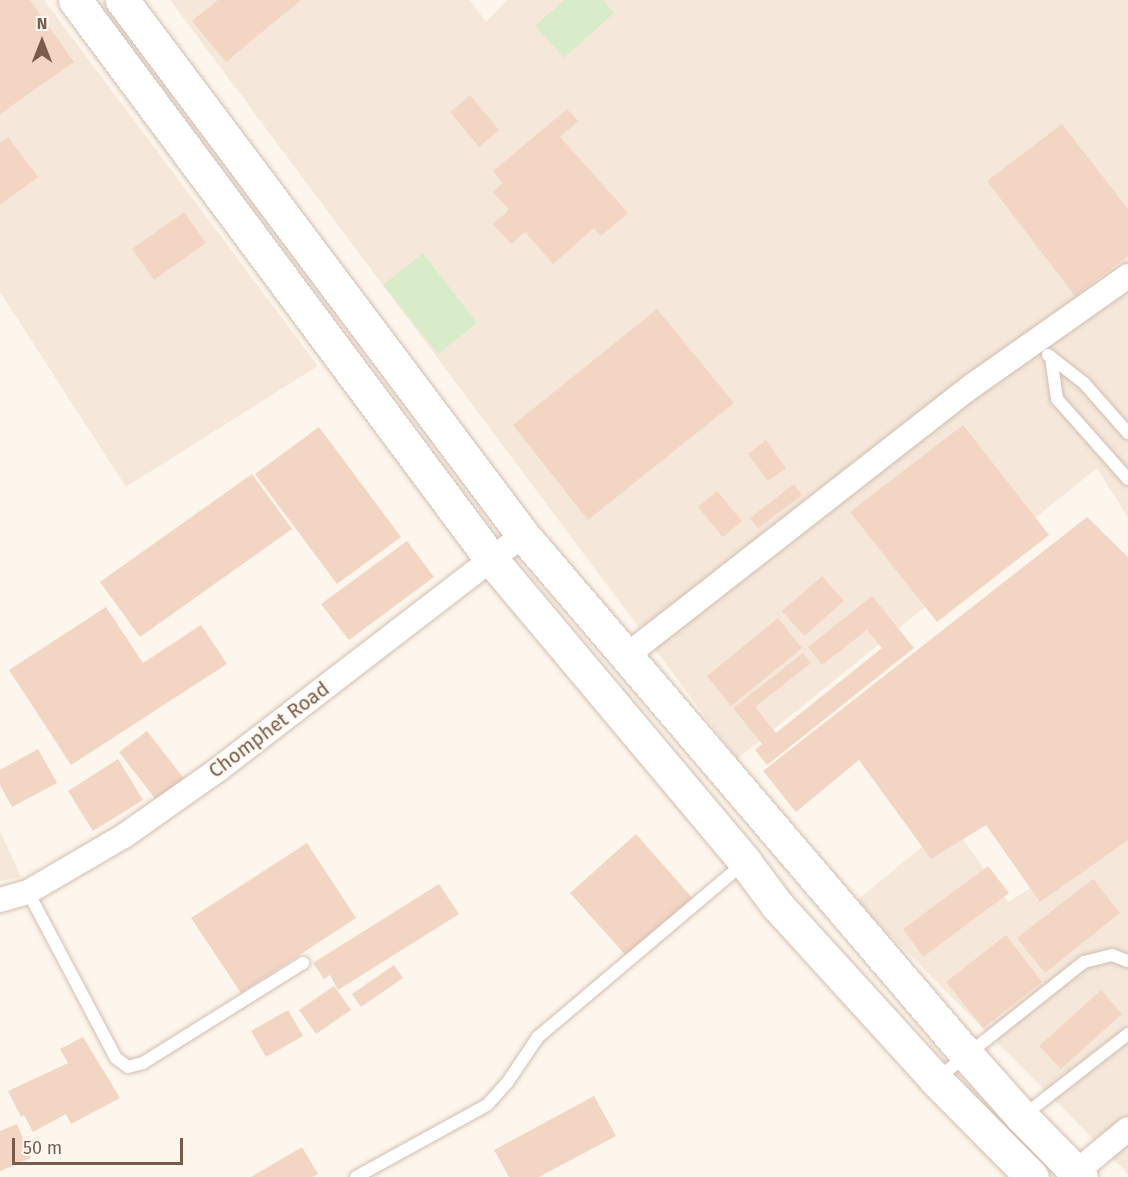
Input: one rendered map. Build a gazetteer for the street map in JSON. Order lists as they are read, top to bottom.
{
  "streets": {
    "street": ["Chomphet Road"]
  },
  "scale_bar": "50 m",
  "north": "top"
}
